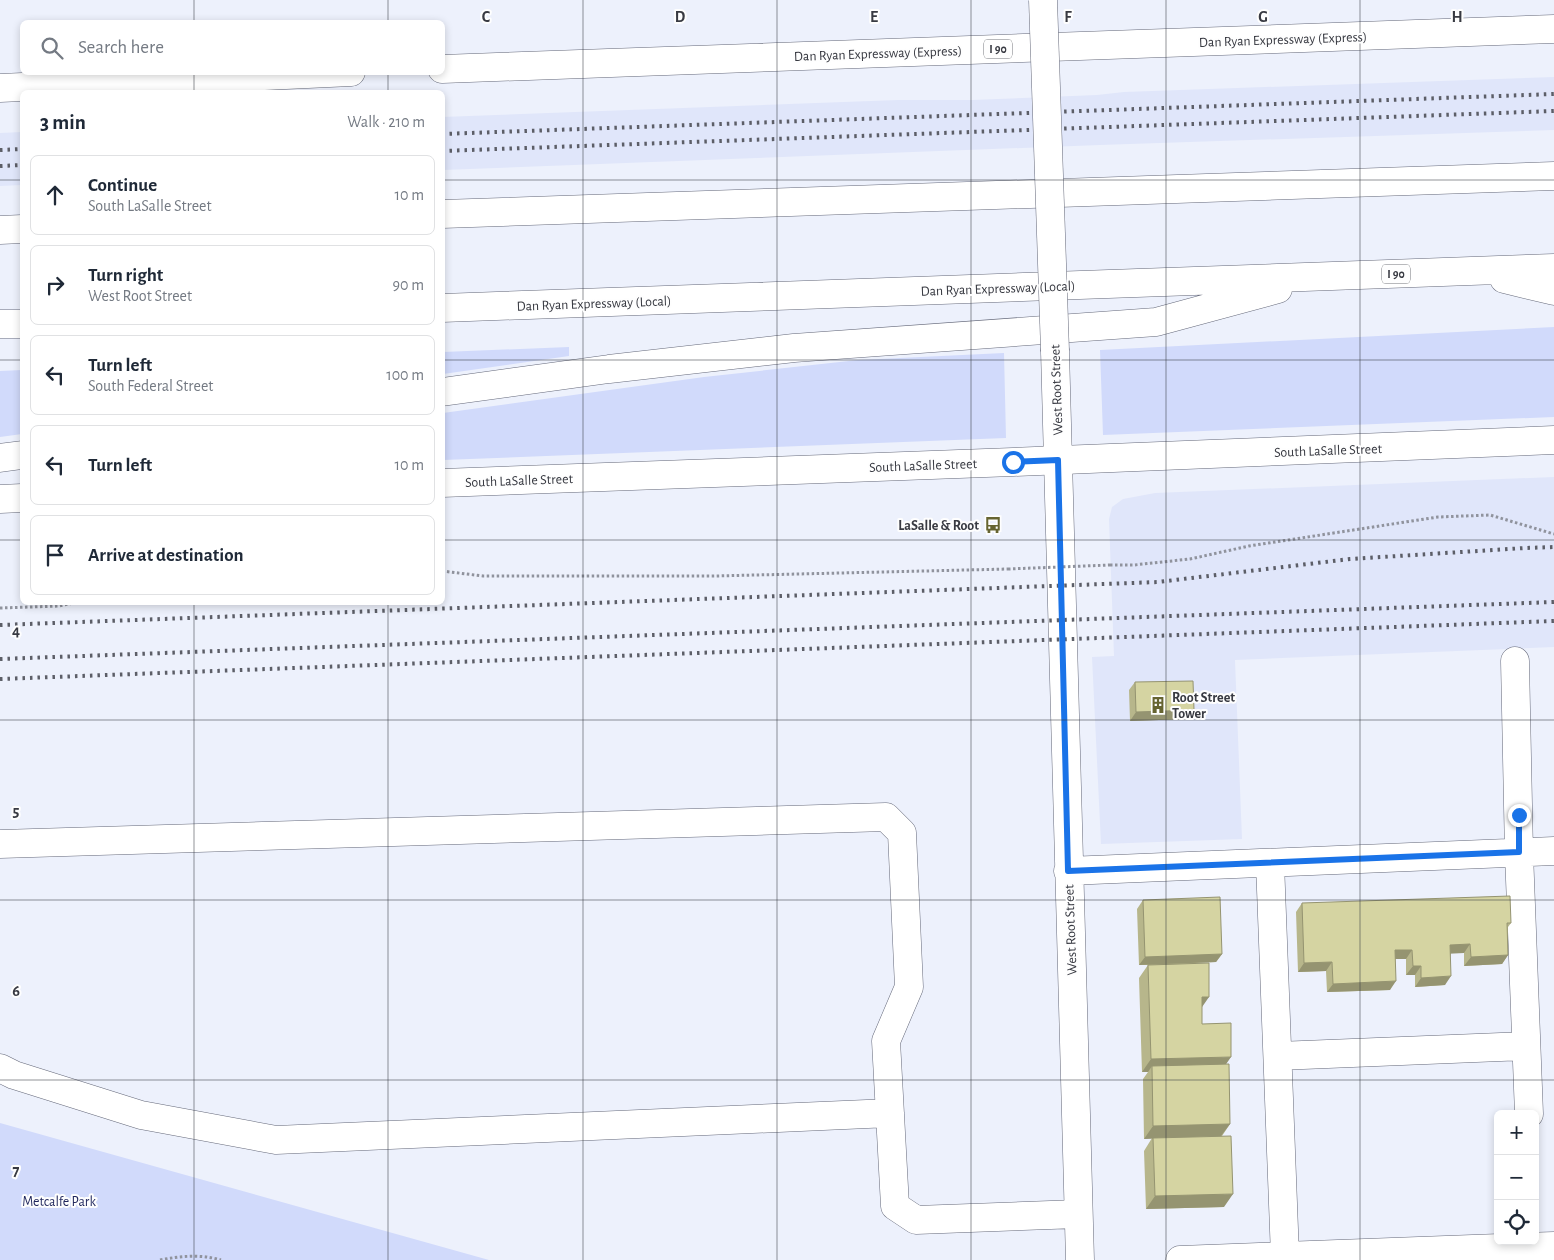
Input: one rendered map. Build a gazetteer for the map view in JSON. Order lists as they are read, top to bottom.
{
  "streets": {
    "main road": [
      "Dan Ryan Expressway (Express)",
      "I 90",
      "Dan Ryan Expressway (Local)",
      "West Root Street",
      "South LaSalle Street"
    ]
  },
  "crossings": [
    ["West Root Street", "South LaSalle Street"]
  ],
  "parks": ["Metcalfe Park"],
  "places": {
    "bus stop": ["LaSalle & Root"],
    "building": ["Root Street Tower"]
  },
  "page": {
    "search": "Search here",
    "heading": ["3 min", "Walk · 210 m"],
    "list": [
      ["Continue", "South LaSalle Street", "10 m"],
      ["Turn right", "West Root Street", "90 m"],
      ["Turn left", "South Federal Street", "100 m"],
      ["Turn left", "10 m"],
      "Arrive at destination"
    ],
    "map_buttons": ["+", "−"]
  },
  "grid": {
    "columns": [
      "C",
      "D",
      "E",
      "F",
      "G",
      "H"
    ],
    "rows": [
      "4",
      "5",
      "6",
      "7"
    ]
  }
}
